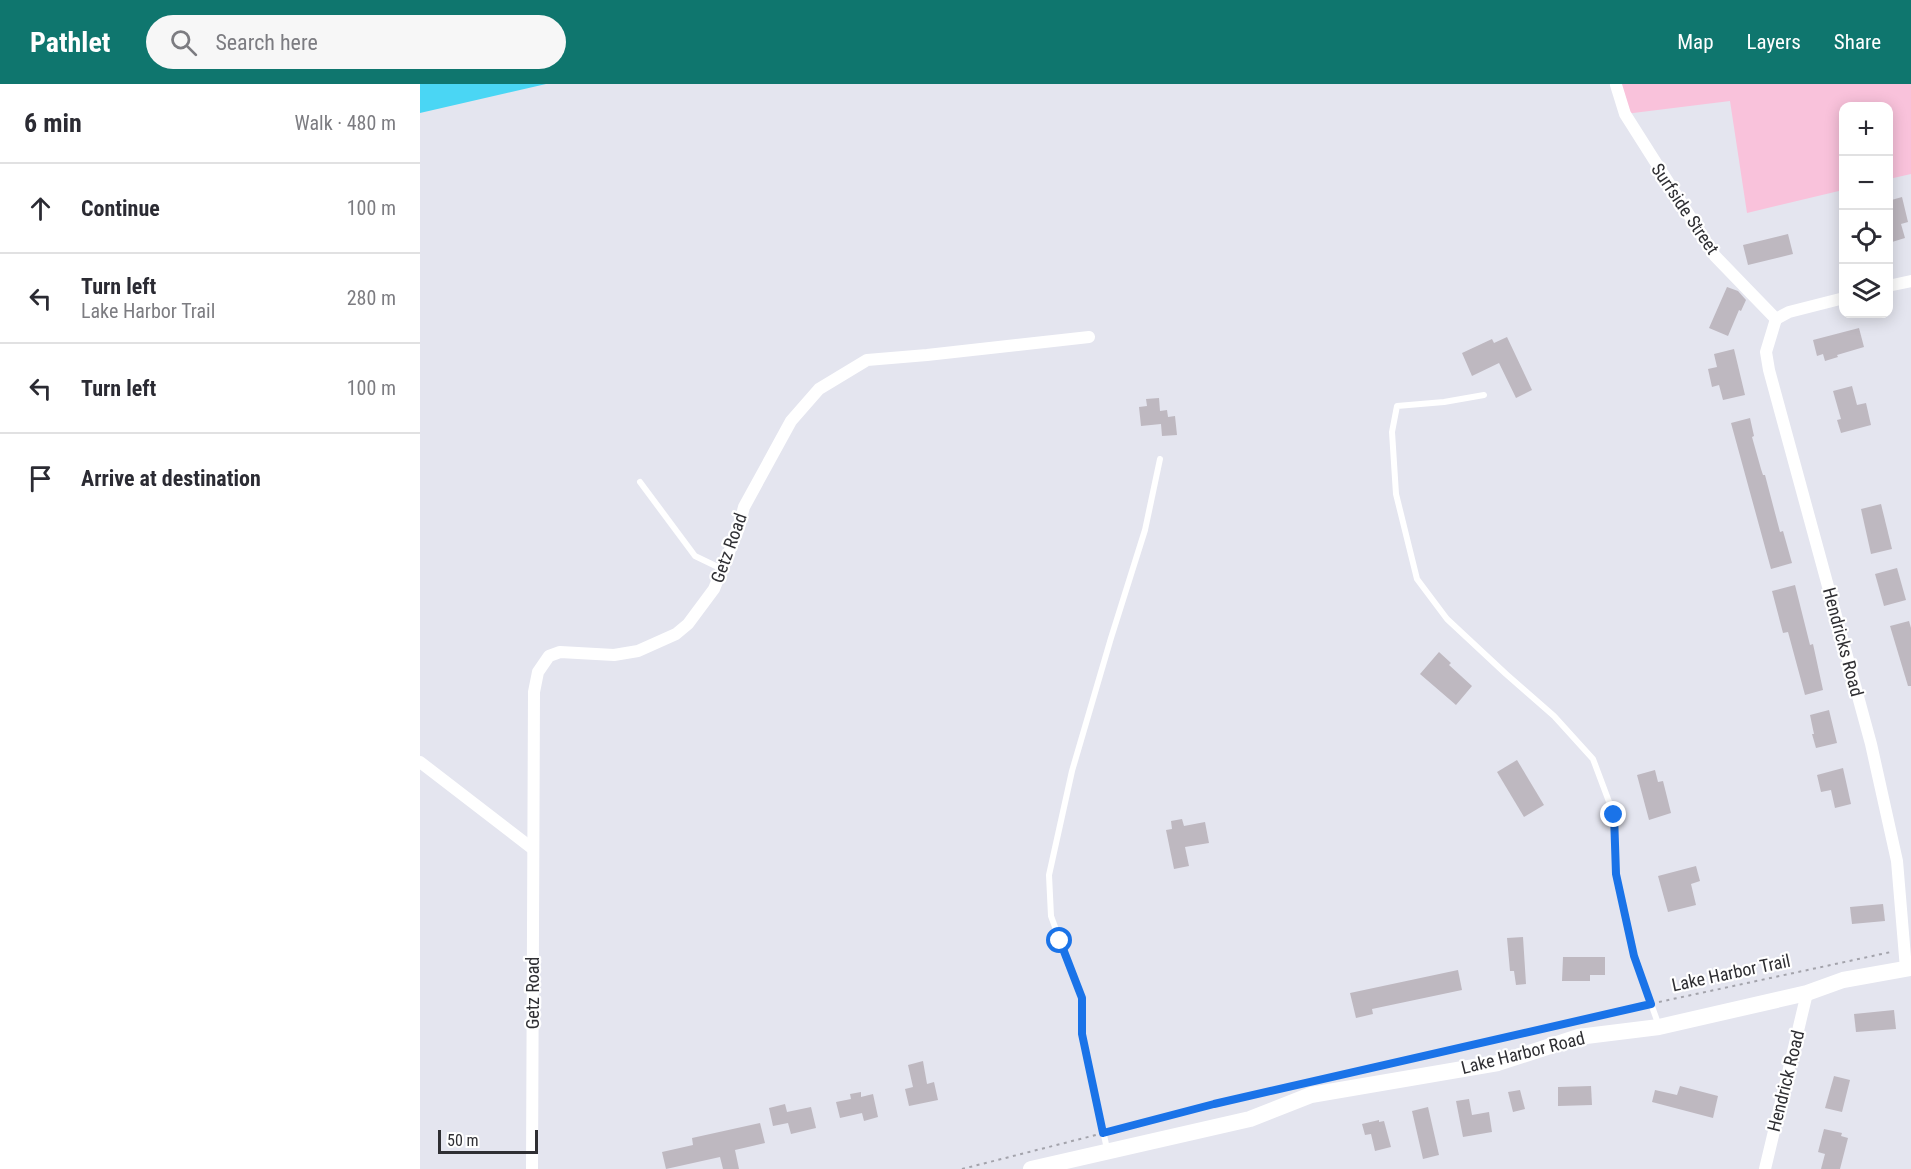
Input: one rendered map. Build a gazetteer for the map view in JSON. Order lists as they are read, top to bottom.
{
  "streets": {
    "street": [
      "Surfside Street",
      "Getz Road",
      "Hendricks Road",
      "Lake Harbor Road",
      "Hendrick Road"
    ],
    "path": ["Lake Harbor Trail"]
  },
  "crossings": [
    ["Surfside Street", "Hendricks Road"],
    ["Hendricks Road", "Lake Harbor Trail"],
    ["Hendricks Road", "Lake Harbor Road"],
    ["Lake Harbor Road", "Hendrick Road"]
  ],
  "scale_bar": "50 m",
  "page": {
    "header": "Pathlet",
    "search": "Search here",
    "nav": ["Map", "Layers", "Share"],
    "heading": ["6 min", "Walk · 480 m"],
    "map_buttons": ["+", "−"],
    "list": [
      ["Continue", "100 m"],
      ["Turn left", "Lake Harbor Trail", "280 m"],
      ["Turn left", "100 m"],
      "Arrive at destination"
    ],
    "scale": "50 m"
  }
}
